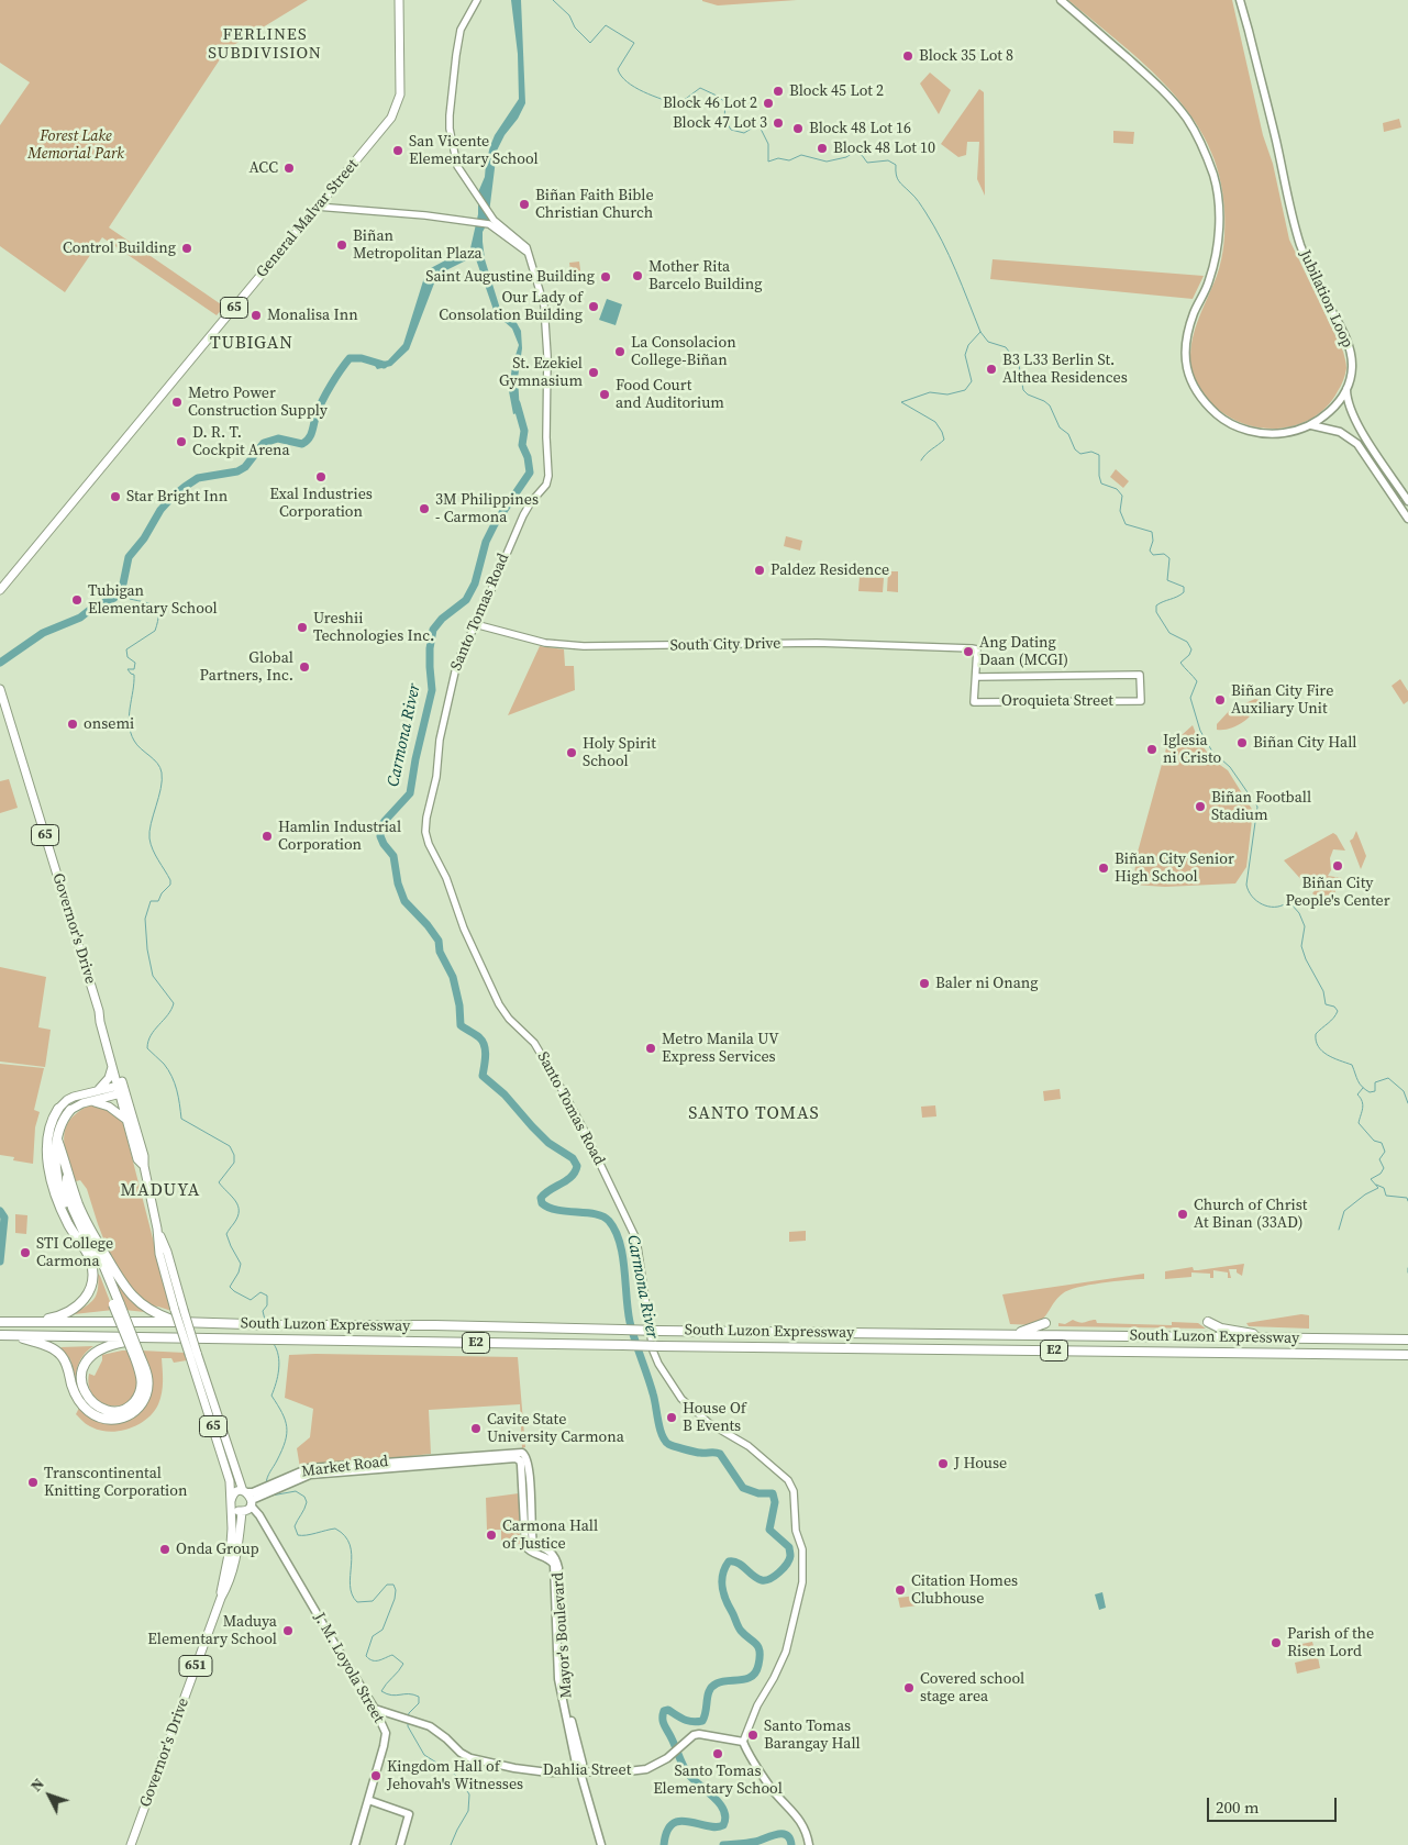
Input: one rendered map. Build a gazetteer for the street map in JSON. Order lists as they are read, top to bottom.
{
  "streets": {
    "highway": [
      "General Malvar Street",
      "65",
      "Governor's Drive",
      "South Luzon Expressway",
      "E2",
      "651"
    ],
    "main road": [
      "Jubilation Loop",
      "Market Road",
      "Mayor's Boulevard",
      "J. M. Loyola Street",
      "Dahlia Street"
    ],
    "street": ["Santo Tomas Road", "South City Drive", "Oroquieta Street"]
  },
  "crossings": [
    ["65", "Governor's Drive"],
    ["65", "Market Road"],
    ["65", "J. M. Loyola Street"],
    ["Santo Tomas Road", "South City Drive"],
    ["Santo Tomas Road", "Dahlia Street"],
    ["South City Drive", "Oroquieta Street"],
    ["Governor's Drive", "Market Road"],
    ["Governor's Drive", "J. M. Loyola Street"],
    ["Market Road", "Mayor's Boulevard"],
    ["Market Road", "J. M. Loyola Street"],
    ["Mayor's Boulevard", "Dahlia Street"],
    ["J. M. Loyola Street", "Dahlia Street"]
  ],
  "districts": [
    "FERLINES SUBDIVISION",
    "TUBIGAN",
    "SANTO TOMAS",
    "MADUYA"
  ],
  "water": ["Carmona River"],
  "parks": ["Forest Lake Memorial Park"],
  "places": [
    "Block 35 Lot 8",
    "Block 45 Lot 2",
    "Block 46 Lot 2",
    "Block 47 Lot 3",
    "Block 48 Lot 16",
    "Block 48 Lot 10",
    "San Vicente Elementary School",
    "ACC",
    "Biñan Faith Bible Christian Church",
    "Biñan Metropolitan Plaza",
    "Control Building",
    "Mother Rita Barcelo Building",
    "Saint Augustine Building",
    "Our Lady of Consolation Building",
    "Monalisa Inn",
    "La Consolacion College-Biñan",
    "B3 L33 Berlin St. Althea Residences",
    "St. Ezekiel Gymnasium",
    "Food Court and Auditorium",
    "Metro Power Construction Supply",
    "D. R. T. Cockpit Arena",
    "Exal Industries Corporation",
    "Star Bright Inn",
    "3M Philippines - Carmona",
    "Paldez Residence",
    "Tubigan Elementary School",
    "Ureshii Technologies Inc.",
    "Ang Dating Daan (MCGI)",
    "Global Partners, Inc.",
    "Biñan City Fire Auxiliary Unit",
    "onsemi",
    "Biñan City Hall",
    "Iglesia ni Cristo",
    "Holy Spirit School",
    "Biñan Football Stadium",
    "Hamlin Industrial Corporation",
    "Biñan City People's Center",
    "Biñan City Senior High School",
    "Baler ni Onang",
    "Metro Manila UV Express Services",
    "Church of Christ At Binan (33AD)",
    "STI College Carmona",
    "House Of B Events",
    "Cavite State University Carmona",
    "J House",
    "Transcontinental Knitting Corporation",
    "Carmona Hall of Justice",
    "Onda Group",
    "Citation Homes Clubhouse",
    "Maduya Elementary School",
    "Parish of the Risen Lord",
    "Covered school stage area",
    "Santo Tomas Barangay Hall",
    "Santo Tomas Elementary School",
    "Kingdom Hall of Jehovah's Witnesses"
  ],
  "scale_bar": "200 m",
  "north": "top left"
}
